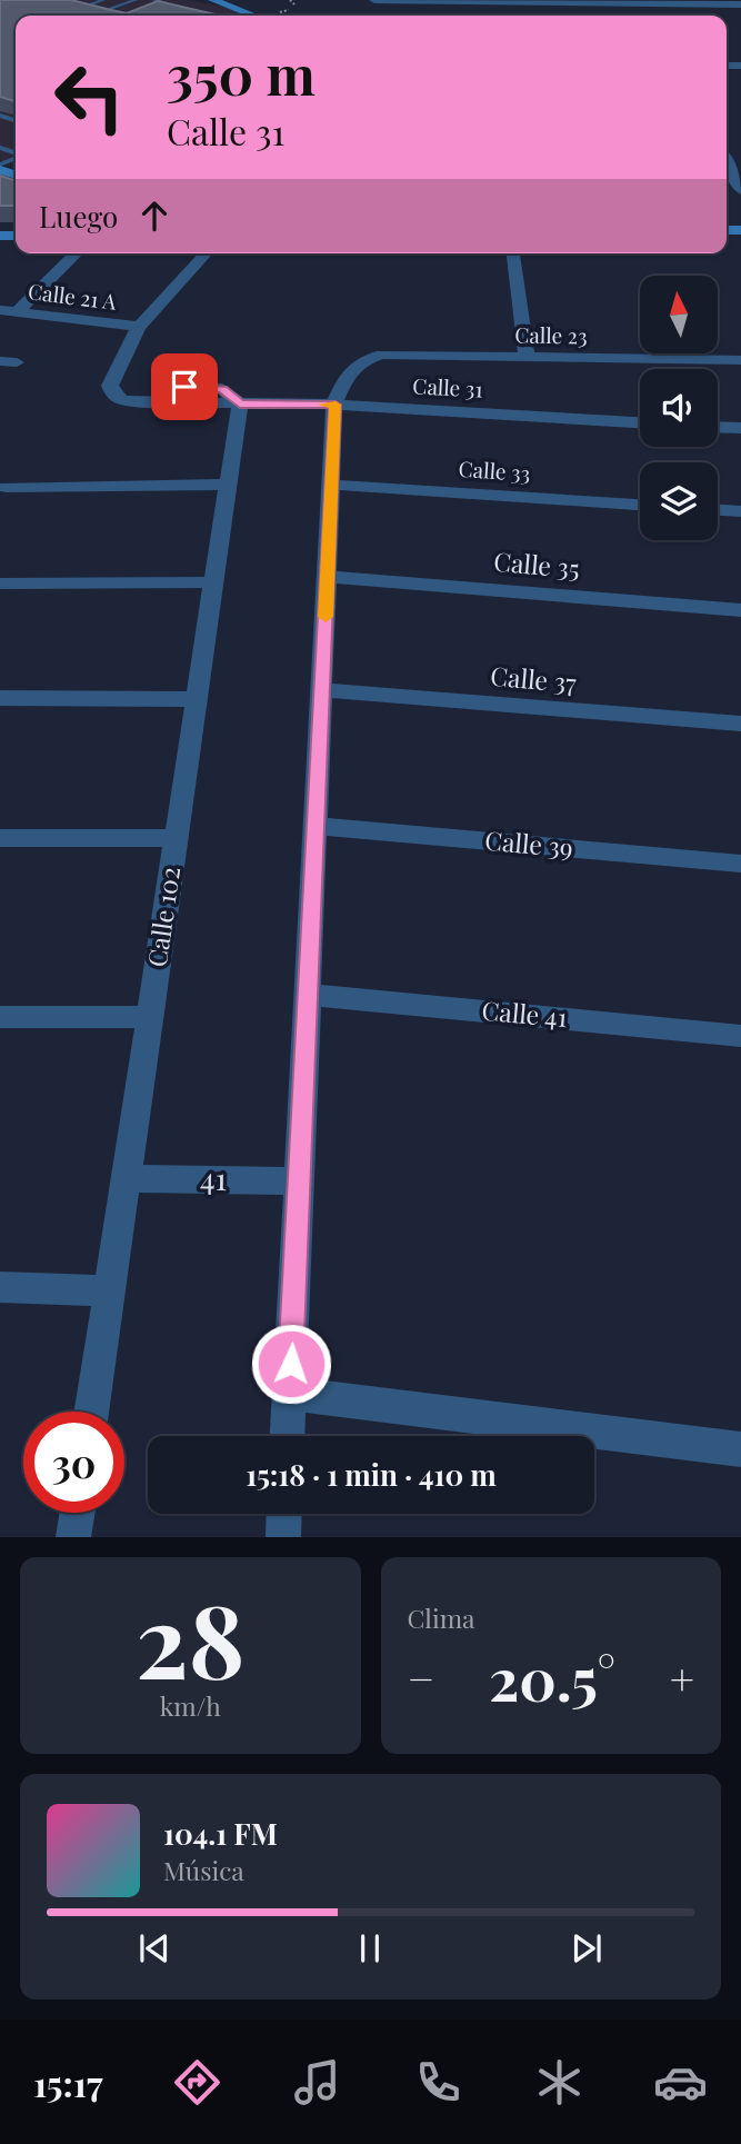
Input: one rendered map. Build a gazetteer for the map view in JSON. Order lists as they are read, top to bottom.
{
  "streets": {
    "street": [
      "Calle 21 A",
      "Calle 23",
      "Calle 31",
      "Calle 33",
      "Calle 35",
      "Calle 37",
      "Calle 39",
      "Calle 102",
      "Calle 41",
      "41"
    ]
  },
  "crossings": [
    ["Calle 21 A", "Calle 31"],
    ["Calle 23", "Calle 31"],
    ["Calle 31", "Calle 102"],
    ["Calle 102", "41"]
  ],
  "north": "top",
  "page": {
    "turn": ["350 m", "Calle 31"],
    "then": "Luego",
    "limit": "30",
    "trip": "15:18 · 1 min · 410 m",
    "tile": [
      ["28", "km/h"],
      "Clima"
    ],
    "heat": ["−", "20.5°", "+"],
    "song": ["104.1 FM", "Música"],
    "tabs": "15:17"
  }
}
